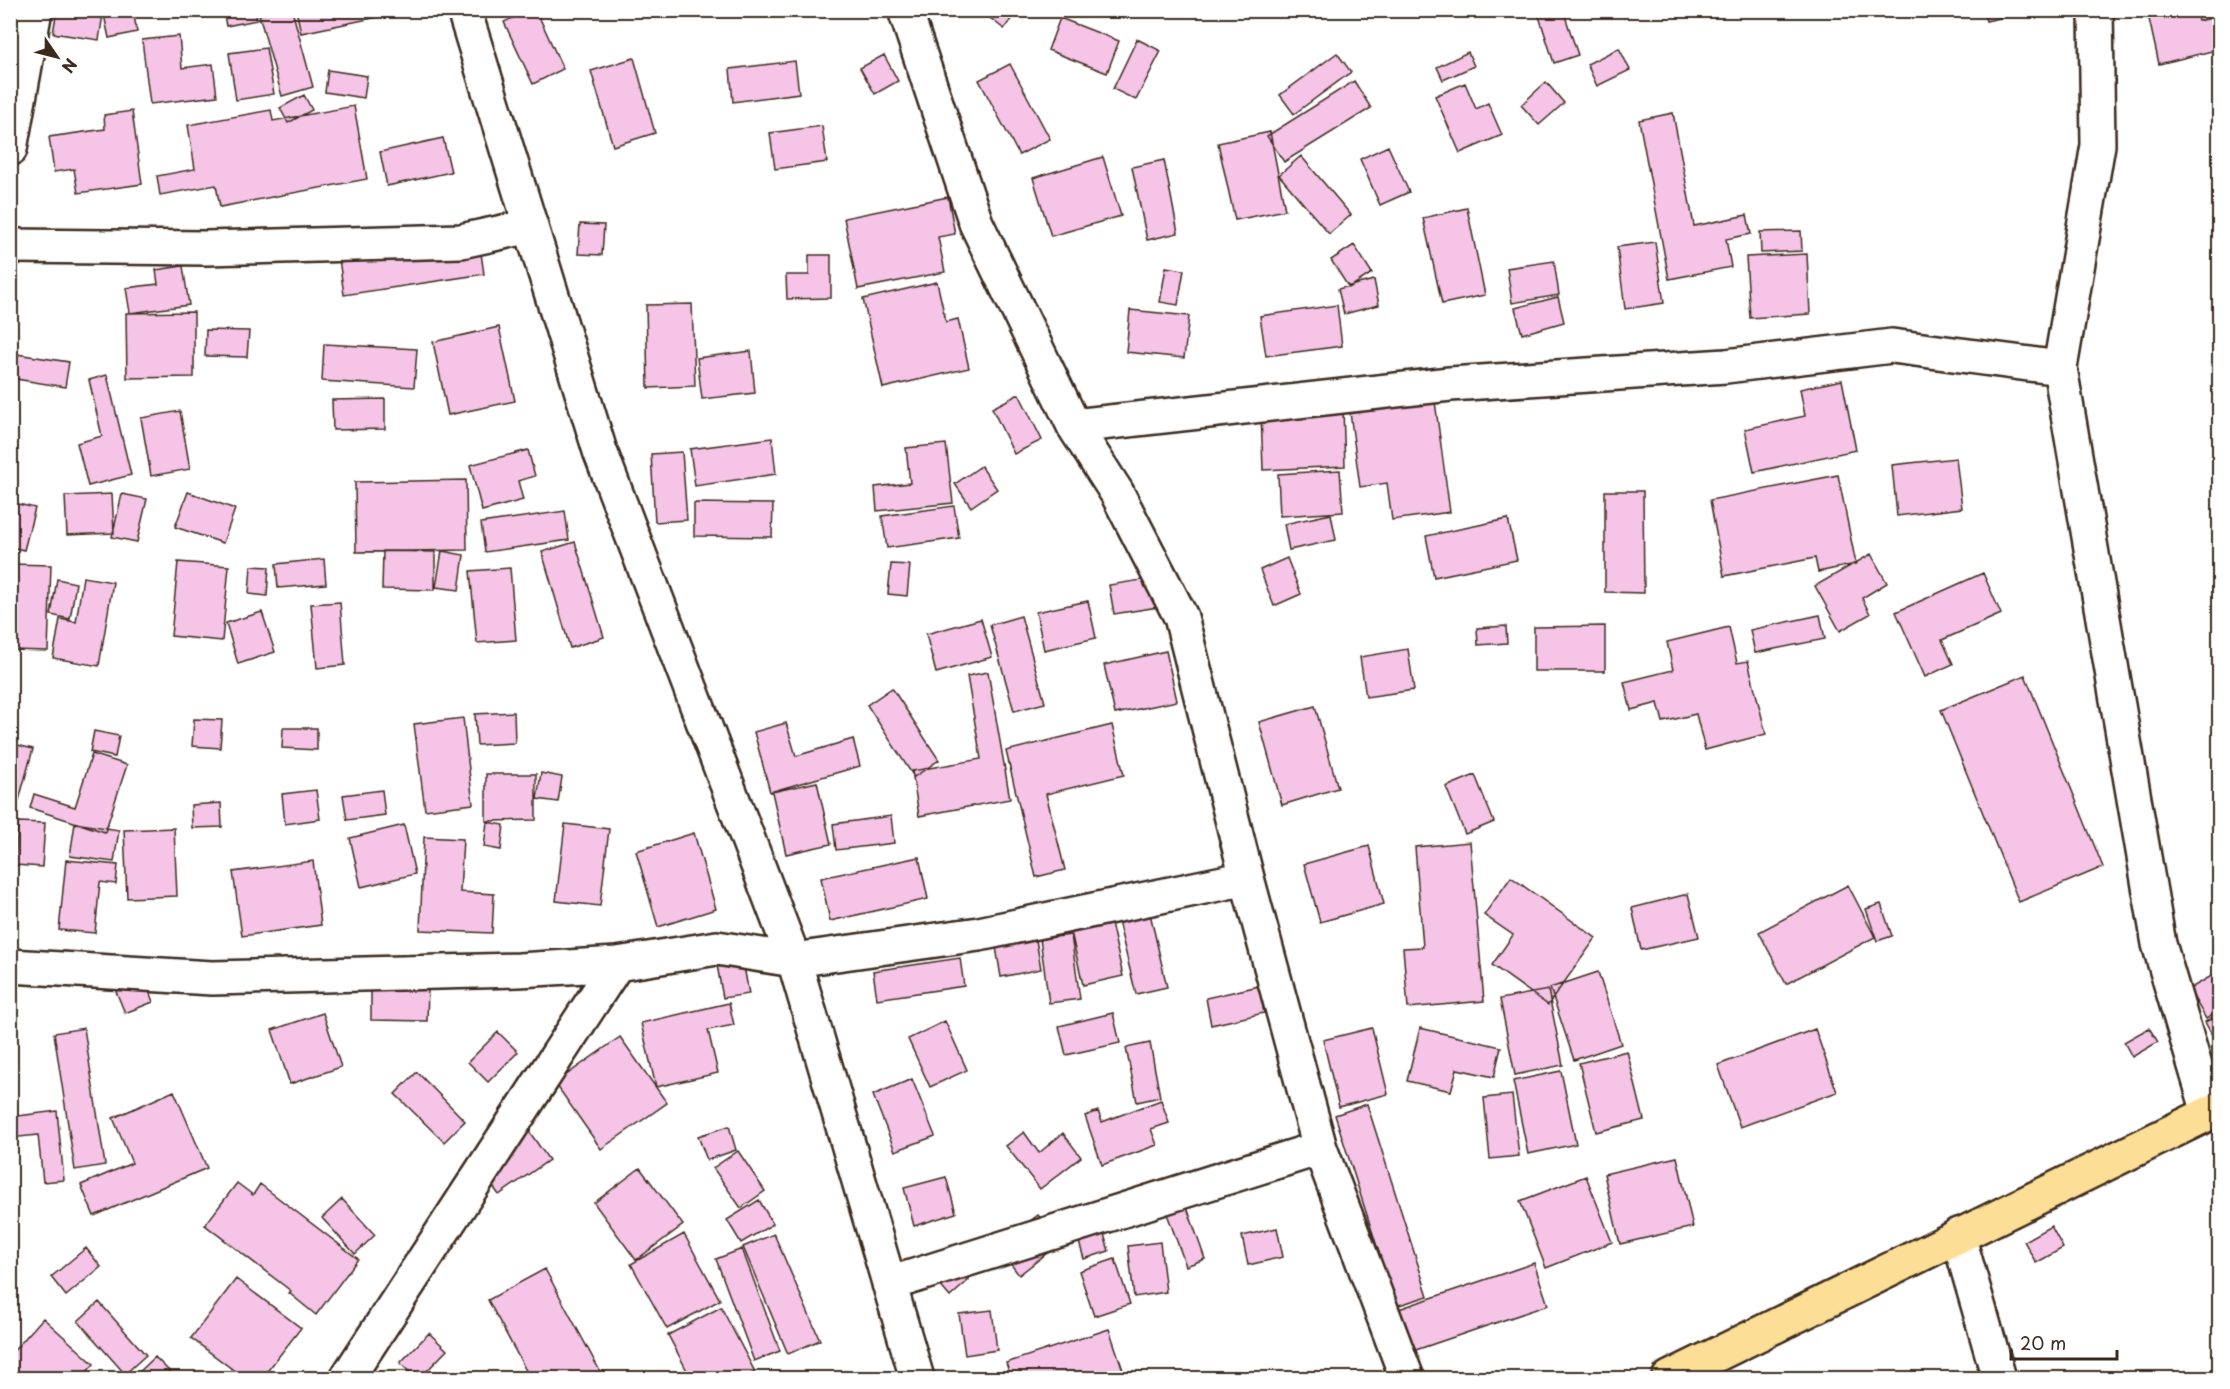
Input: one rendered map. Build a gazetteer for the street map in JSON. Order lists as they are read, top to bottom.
{
  "scale_bar": "20 m",
  "north": "bottom right"
}
